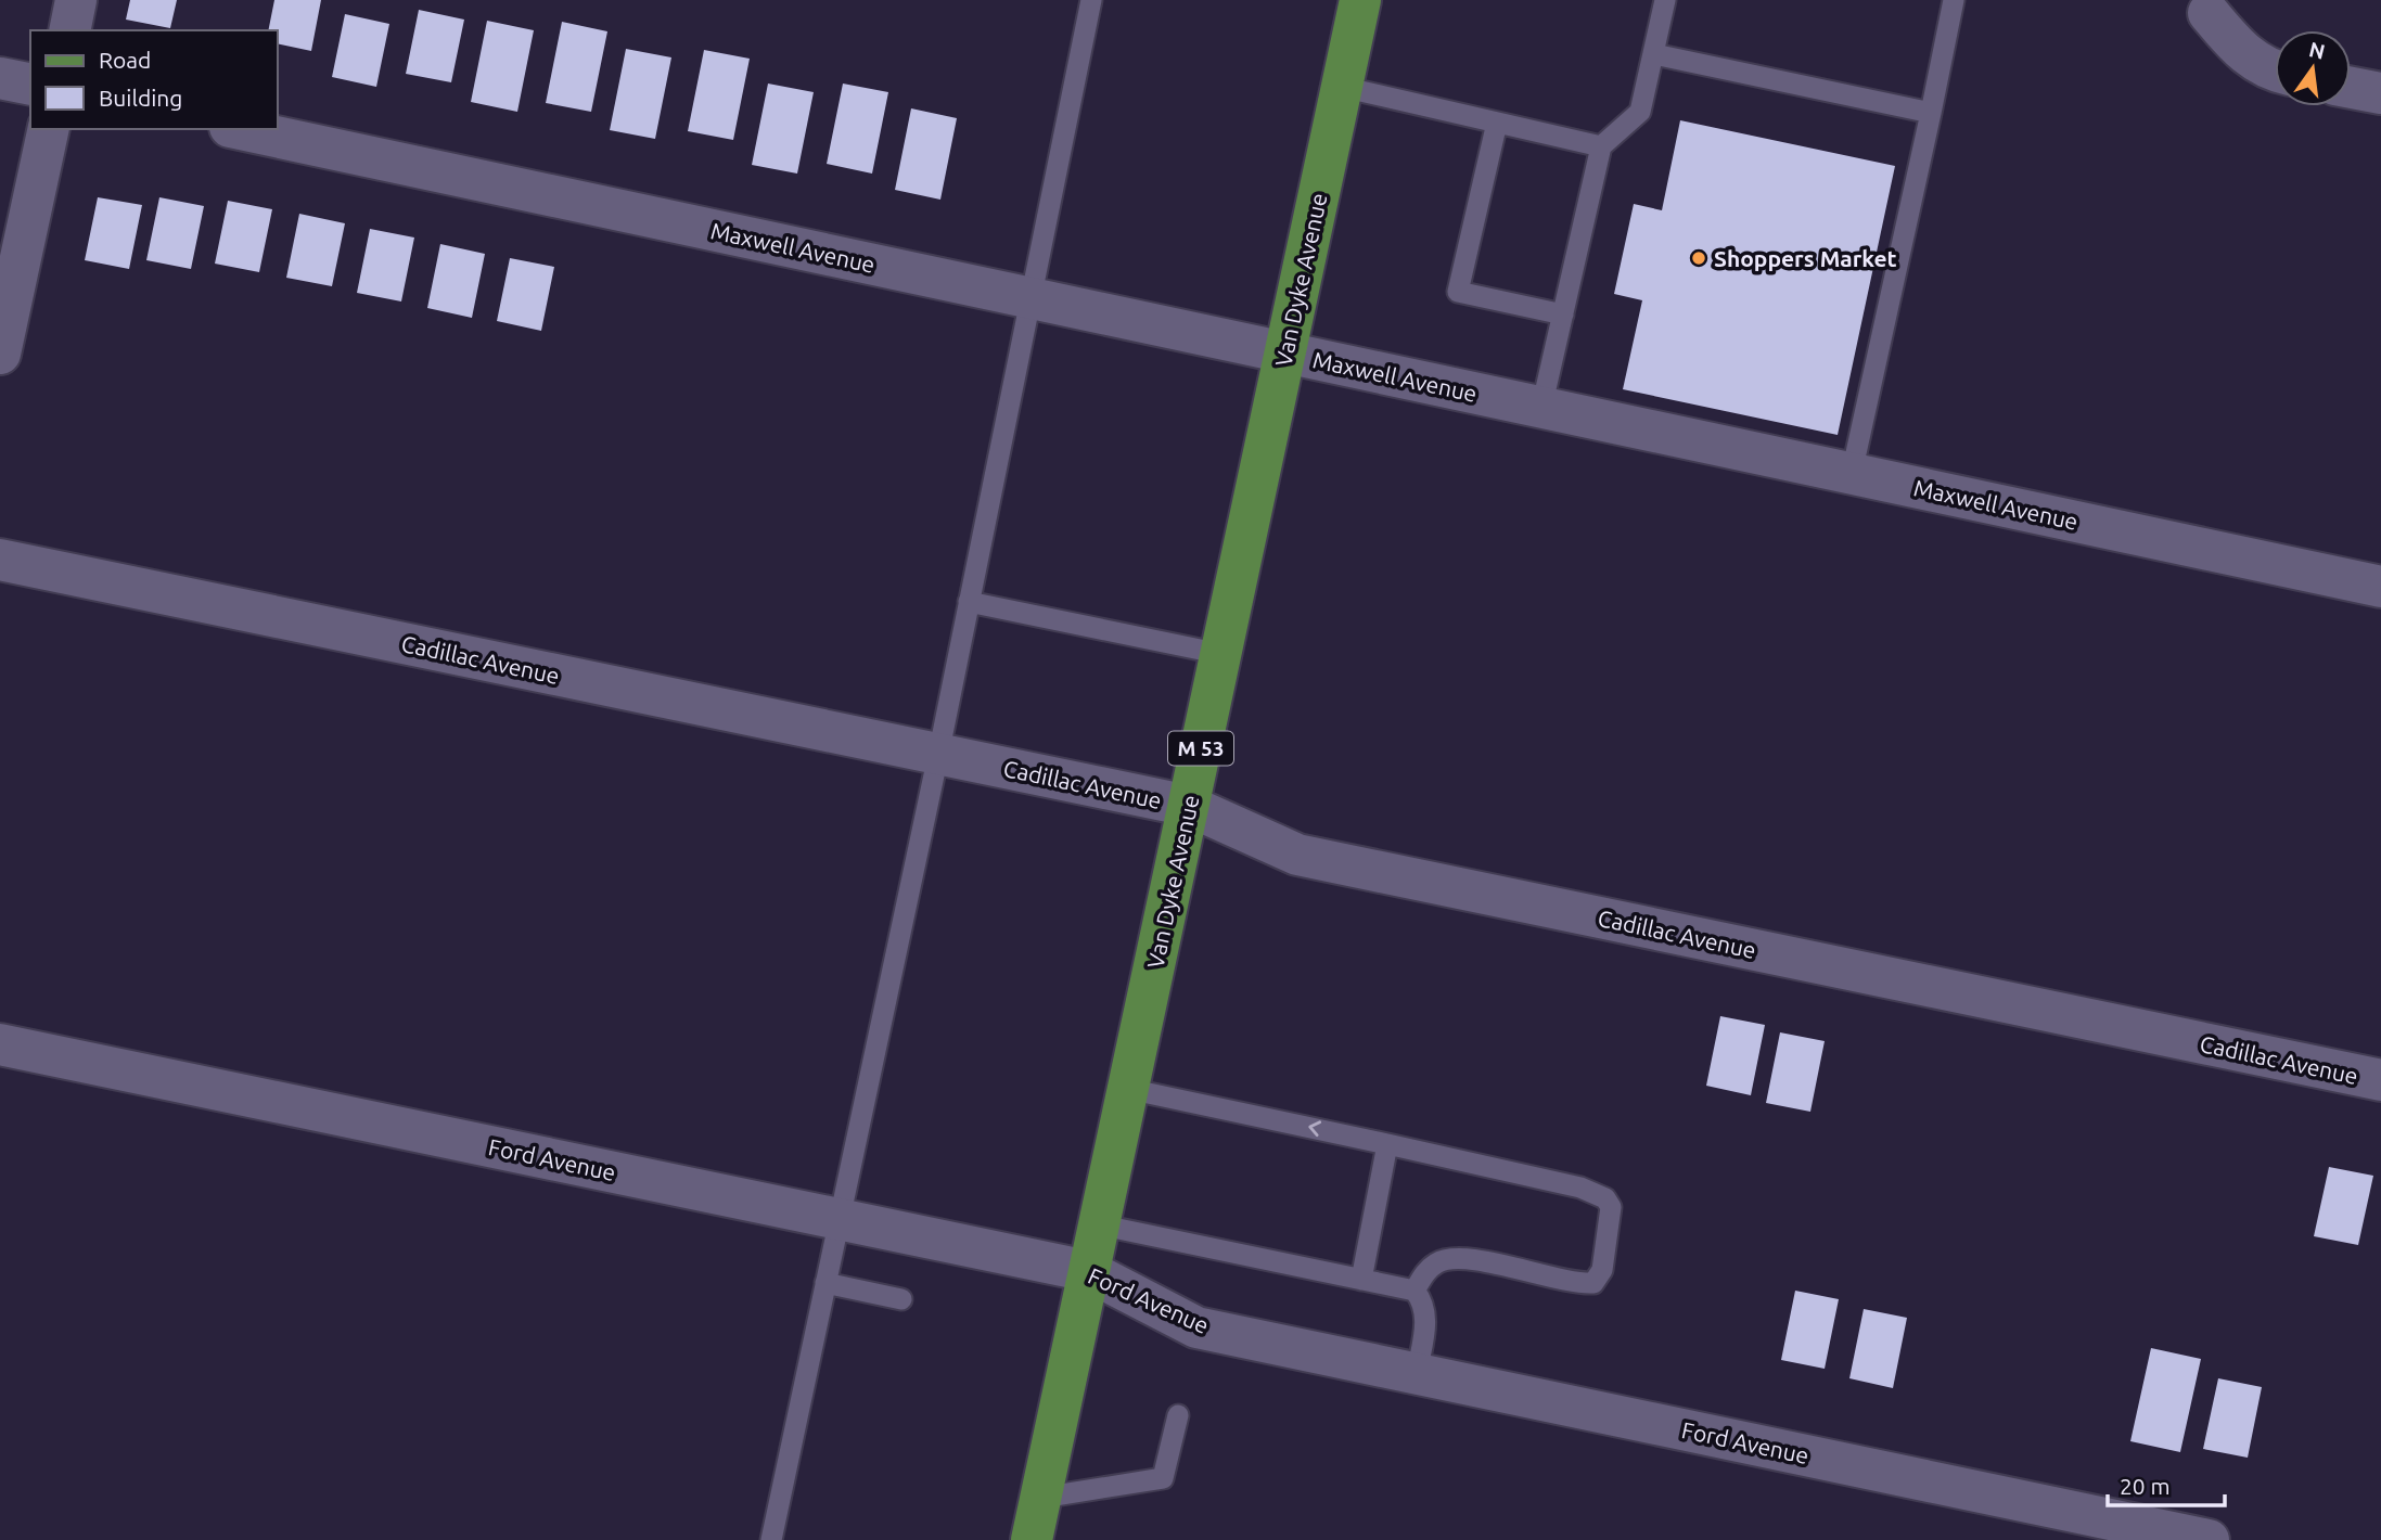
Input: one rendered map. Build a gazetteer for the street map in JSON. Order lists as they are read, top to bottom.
{
  "streets": {
    "main road": ["Van Dyke Avenue", "M 53"],
    "street": ["Maxwell Avenue", "Cadillac Avenue", "Ford Avenue"]
  },
  "crossings": [
    ["Maxwell Avenue", "Van Dyke Avenue"],
    ["Van Dyke Avenue", "Cadillac Avenue"],
    ["Van Dyke Avenue", "Ford Avenue"]
  ],
  "places": ["Shoppers Market"],
  "legend": ["Road", "Building"],
  "scale_bar": "20 m",
  "north": "top"
}
